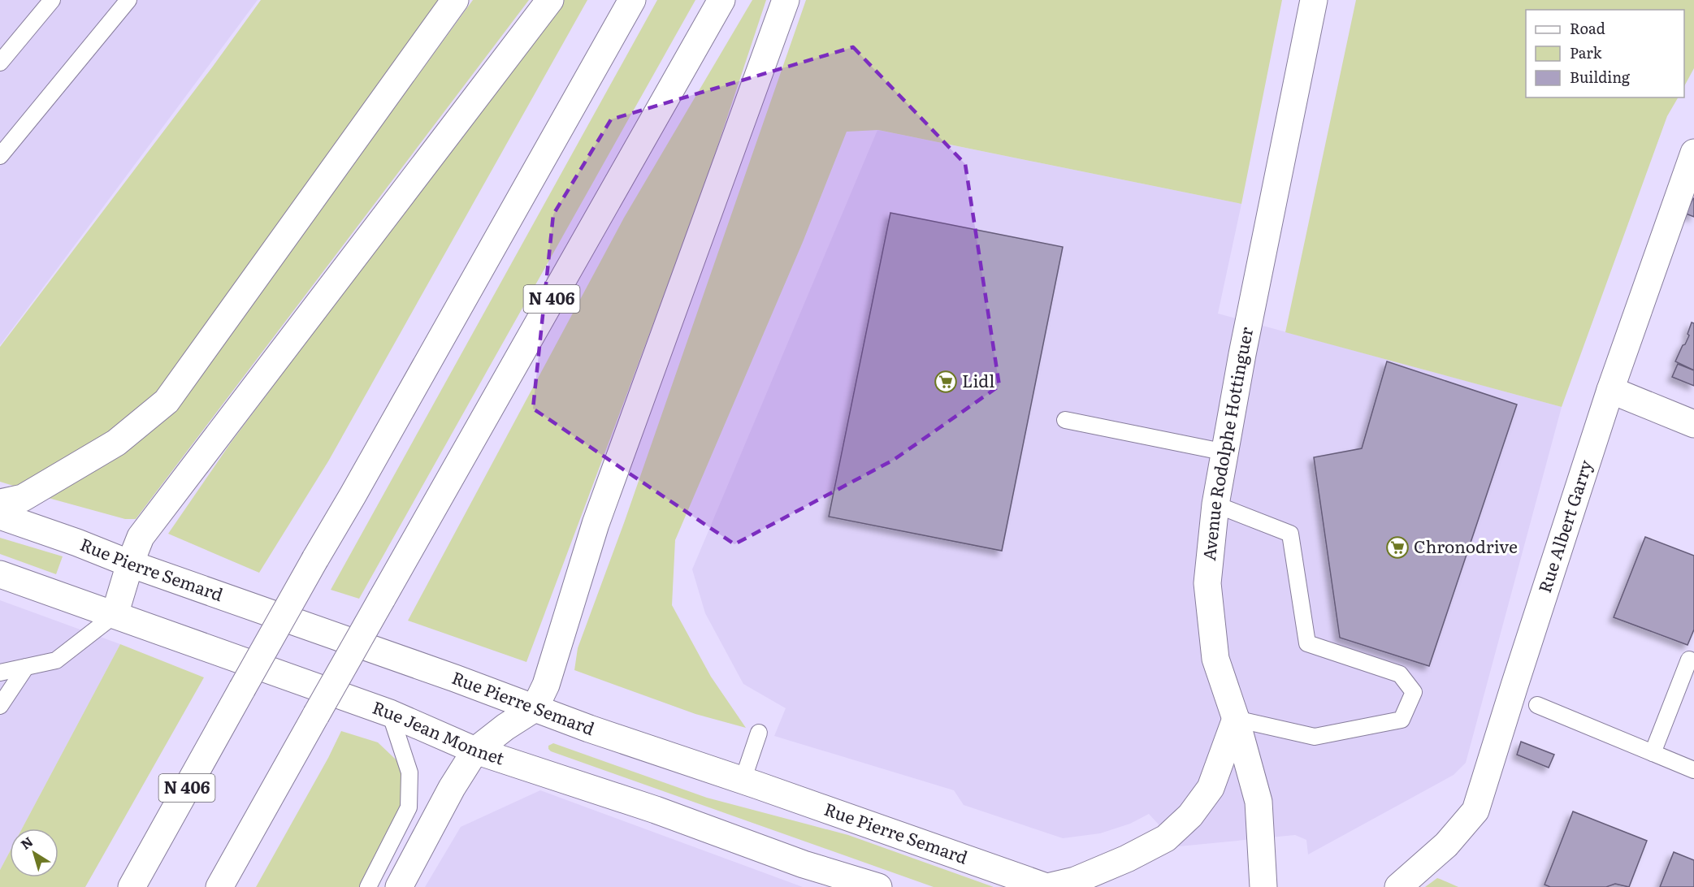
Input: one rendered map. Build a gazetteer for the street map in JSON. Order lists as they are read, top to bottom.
{
  "streets": {
    "main road": [
      "N 406",
      "Avenue Rodolphe Hottinguer",
      "Rue Albert Garry",
      "Rue Pierre Semard",
      "Rue Jean Monnet"
    ]
  },
  "places": {
    "supermarket": ["Lidl", "Chronodrive"]
  },
  "legend": ["Road", "Park", "Building"],
  "north": "top left"
}
